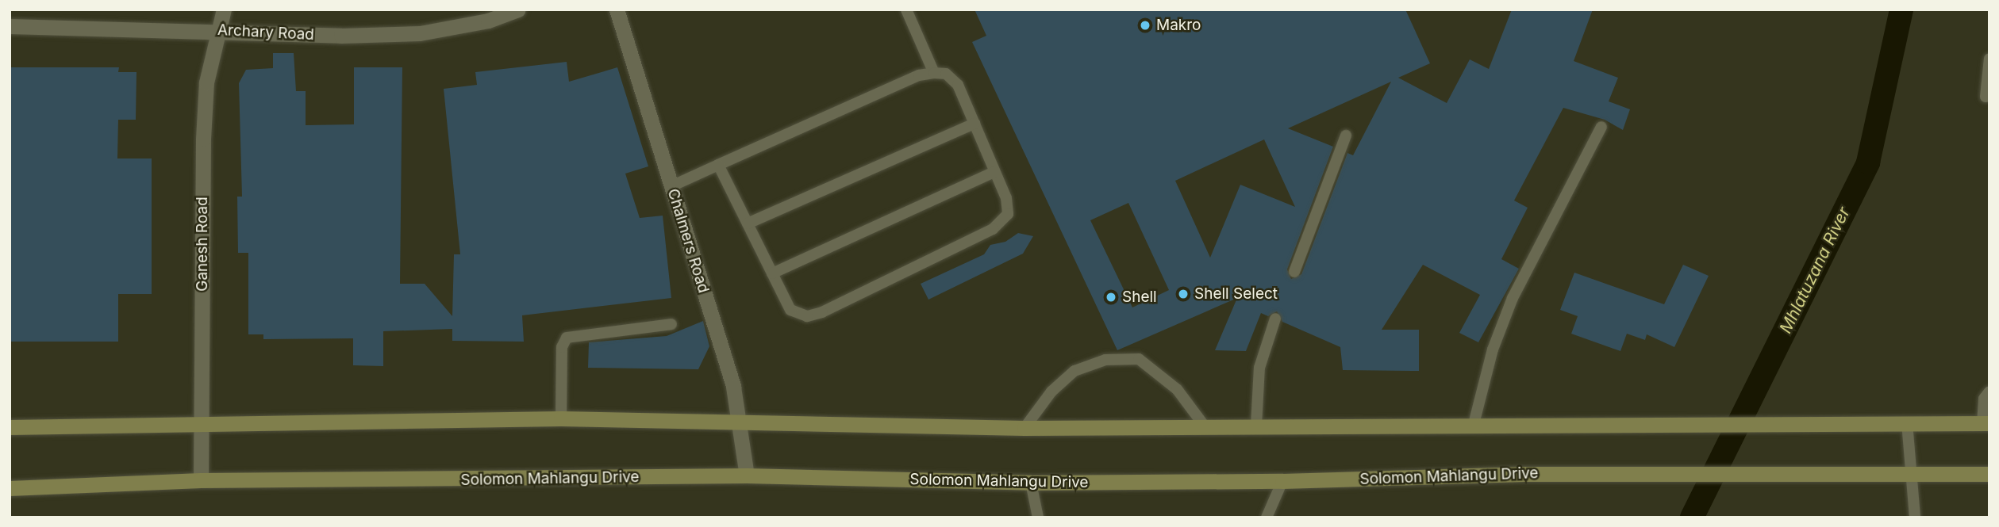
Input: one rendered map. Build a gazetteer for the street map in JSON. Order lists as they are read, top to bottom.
{
  "streets": {
    "main road": ["Solomon Mahlangu Drive"],
    "street": ["Archary Road", "Chalmers Road", "Ganesh Road"]
  },
  "crossings": [
    ["Archary Road", "Ganesh Road"],
    ["Chalmers Road", "Solomon Mahlangu Drive"],
    ["Ganesh Road", "Solomon Mahlangu Drive"]
  ],
  "water": ["Mhlatuzana River"],
  "places": ["Makro", "Shell Select", "Shell"]
}
